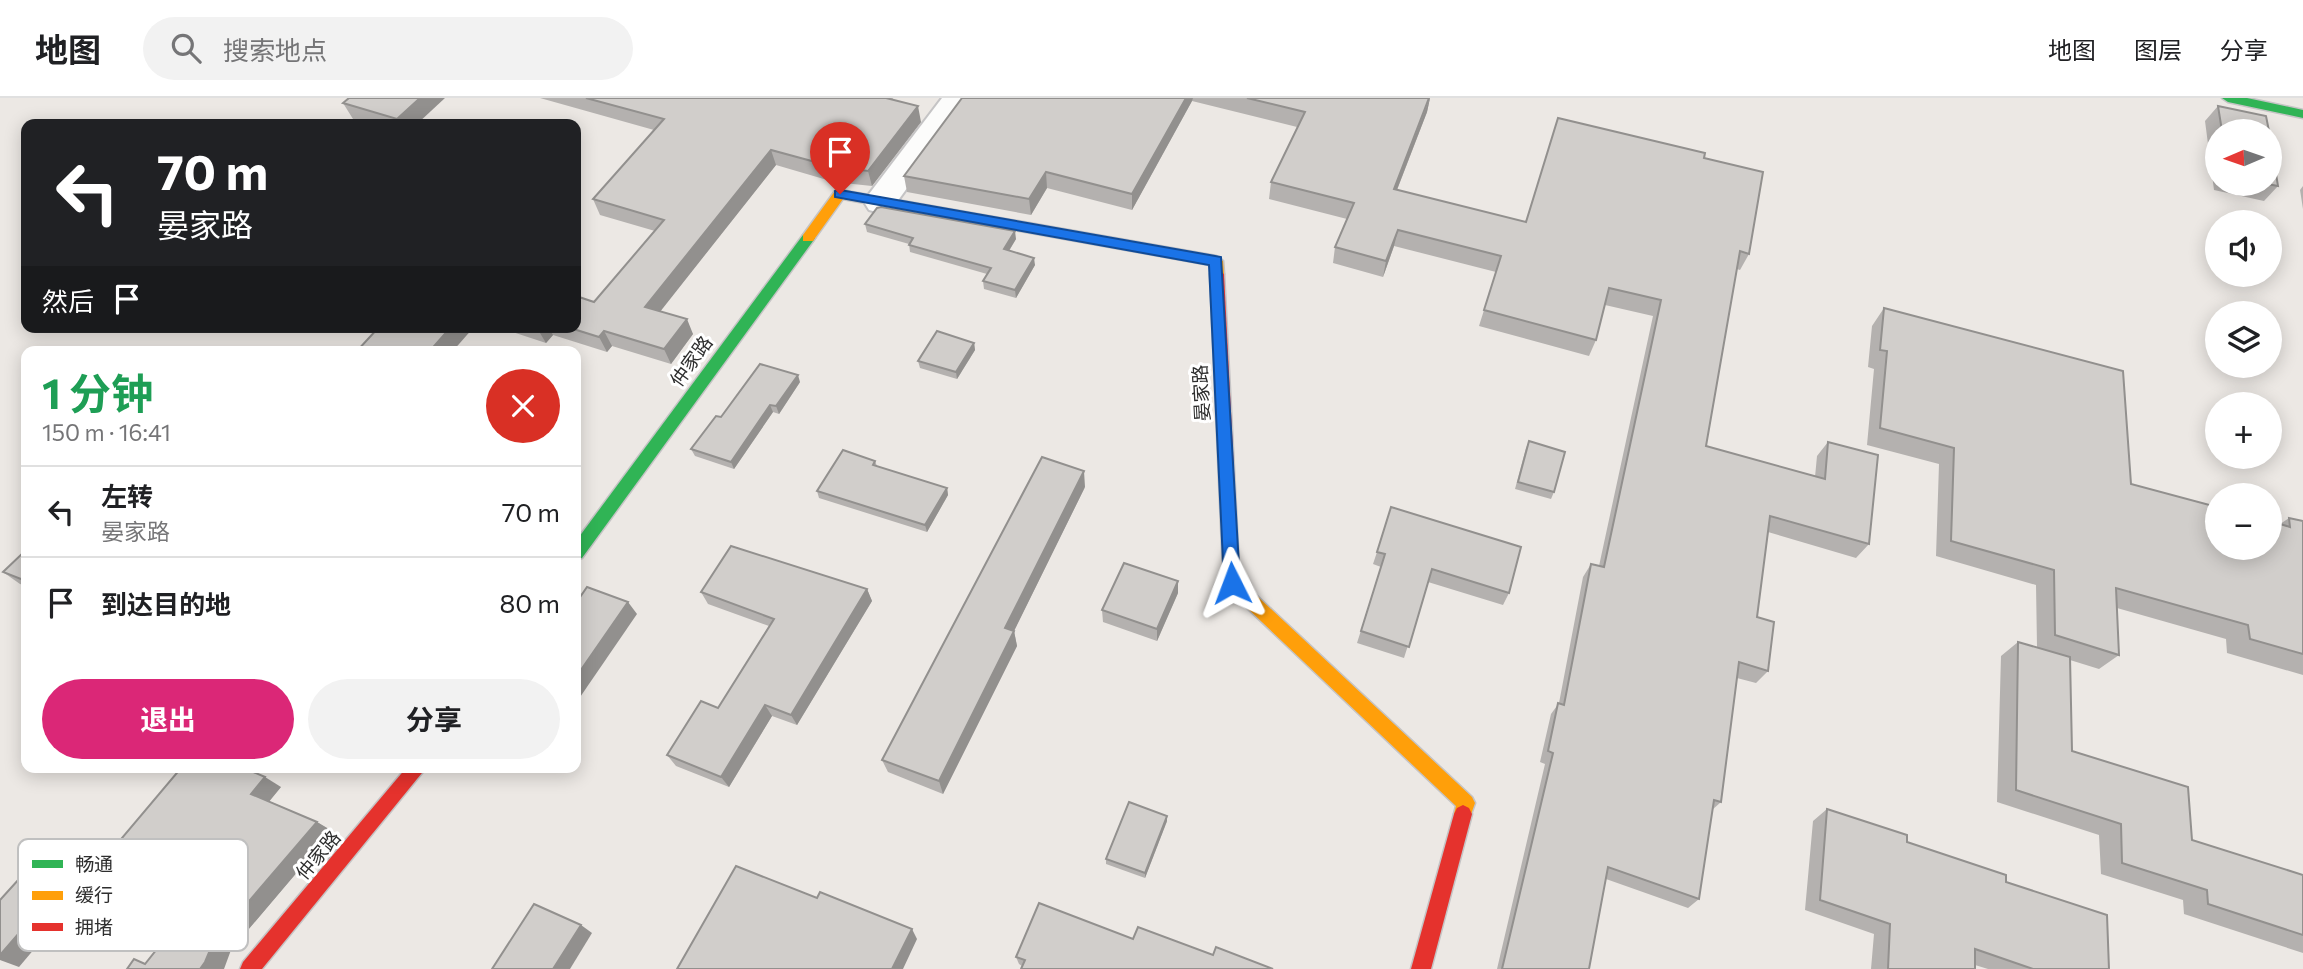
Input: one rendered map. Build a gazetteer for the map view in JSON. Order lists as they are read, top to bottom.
{
  "streets": {
    "street": ["仲家路", "晏家路"]
  },
  "crossings": [
    ["仲家路", "晏家路"]
  ],
  "legend": ["畅通", "缓行", "拥堵"],
  "north": "left",
  "page": {
    "header": "地图",
    "search": "搜索地点",
    "nav": ["地图", "图层", "分享"],
    "map_buttons": ["+", "−"],
    "turn": ["70 m", "晏家路"],
    "then": "然后",
    "heading": ["1 分钟", "150 m · 16:41"],
    "list": [
      {
        "name": "左转",
        "note": "晏家路",
        "value": "70 m"
      },
      {
        "name": "到达目的地",
        "value": "80 m"
      }
    ],
    "buttons": ["退出", "分享"]
  }
}
